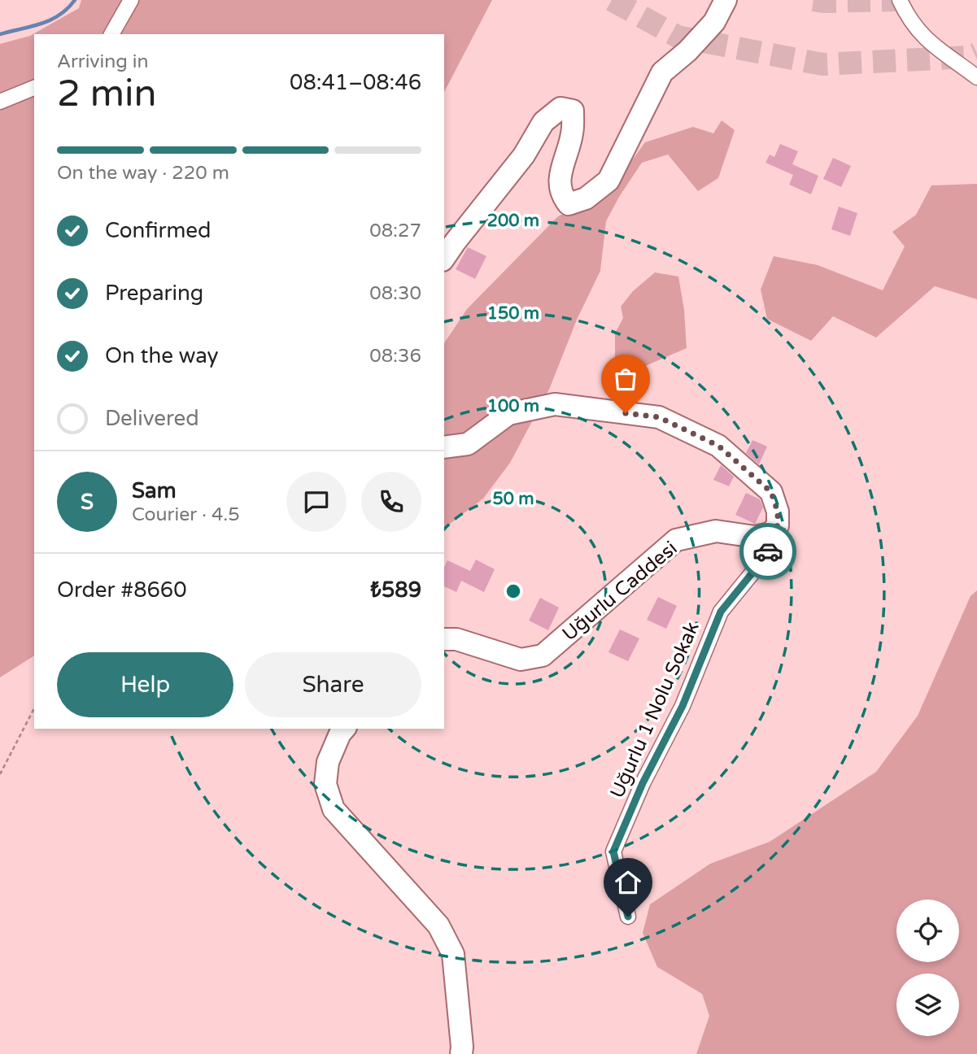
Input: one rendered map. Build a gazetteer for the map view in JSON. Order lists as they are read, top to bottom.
{
  "streets": {
    "street": ["Uğurlu Caddesi", "Uğurlu 1 Nolu Sokak"]
  },
  "crossings": [
    ["Uğurlu Caddesi", "Uğurlu 1 Nolu Sokak"]
  ],
  "page": {
    "heading": ["2 min", "Arriving in", "08:41–08:46"],
    "panel": [
      "Sam",
      "Courier · 4.5",
      "Order #8660",
      "₺589"
    ],
    "bar": "On the way · 220 m",
    "list": [
      ["Confirmed", "08:27"],
      ["Preparing", "08:30"],
      ["On the way", "08:36"],
      "Delivered"
    ],
    "round": "S",
    "buttons": ["Help", "Share"]
  },
  "rings": [
    "200 m",
    "150 m",
    "100 m",
    "50 m"
  ]
}
